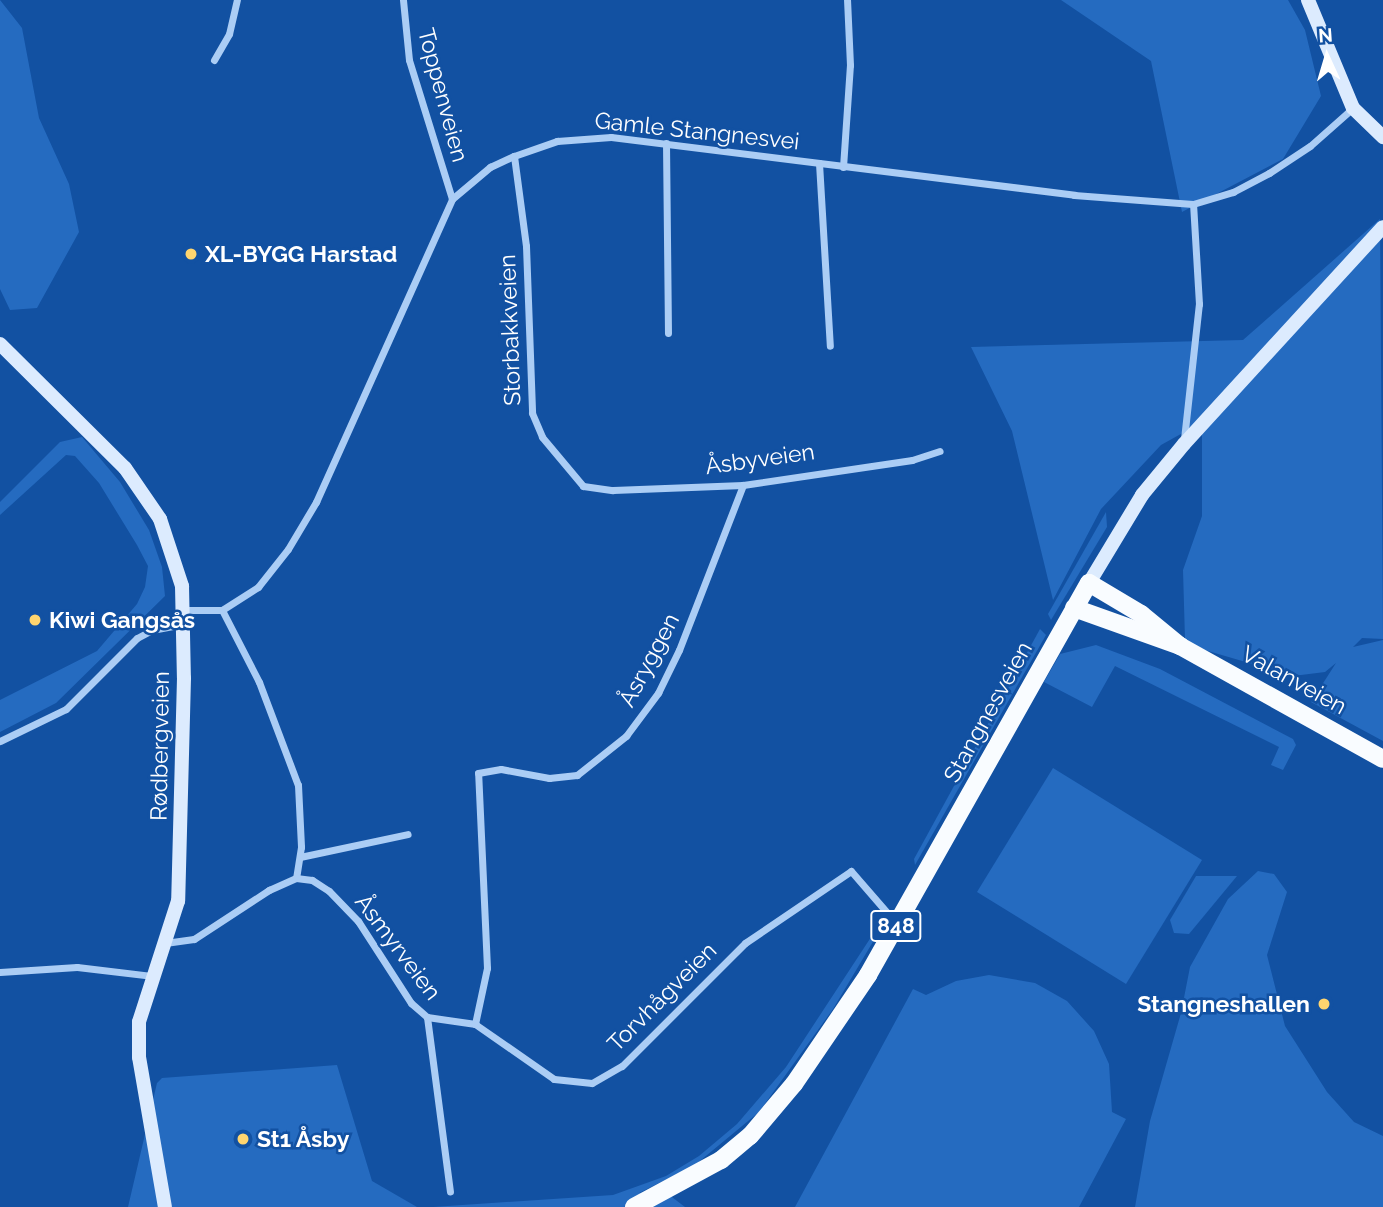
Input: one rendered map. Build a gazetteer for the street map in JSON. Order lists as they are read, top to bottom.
{
  "streets": {
    "main road": ["Valanveien", "Stangnesveien", "848"],
    "street": [
      "Toppenveien",
      "Gamle Stangnesvei",
      "Storbakkveien",
      "Åsbyveien",
      "Åsryggen",
      "Rødbergveien",
      "Åsmyrveien",
      "Torvhågveien"
    ]
  },
  "crossings": [
    ["Toppenveien", "Gamle Stangnesvei"],
    ["Gamle Stangnesvei", "Storbakkveien"],
    ["Storbakkveien", "Åsbyveien"],
    ["Åsbyveien", "Åsryggen"],
    ["Åsryggen", "Torvhågveien"],
    ["Valanveien", "Stangnesveien"],
    ["Stangnesveien", "Torvhågveien"],
    ["Åsmyrveien", "Torvhågveien"]
  ],
  "places": [
    "XL-BYGG Harstad",
    "Kiwi Gangsås",
    "Stangneshallen",
    "St1 Åsby"
  ],
  "north": "top"
}
